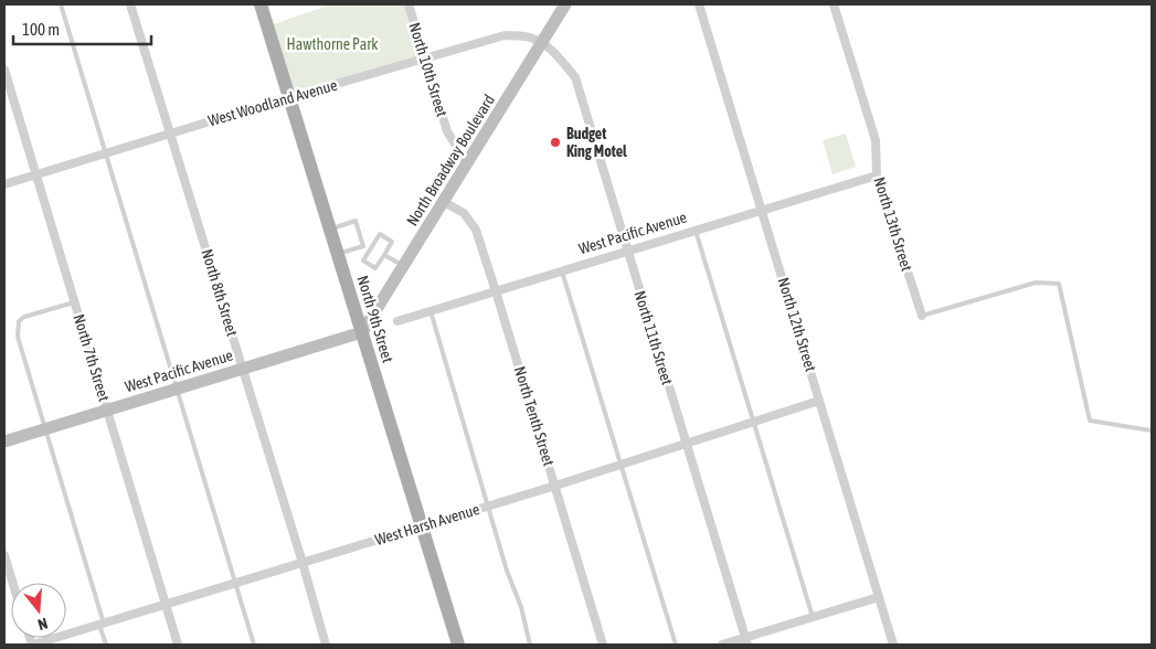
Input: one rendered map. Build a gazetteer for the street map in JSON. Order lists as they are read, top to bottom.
{
  "streets": {
    "main road": ["North Broadway Boulevard", "West Pacific Avenue", "North 9th Street"],
    "street": [
      "North 10th Street",
      "West Woodland Avenue",
      "North 13th Street",
      "North 8th Street",
      "North 12th Street",
      "North 11th Street",
      "North 7th Street",
      "North Tenth Street",
      "West Harsh Avenue"
    ]
  },
  "crossings": [
    ["North 10th Street", "West Woodland Avenue"],
    ["North 10th Street", "North Broadway Boulevard"],
    ["West Woodland Avenue", "North Broadway Boulevard"],
    ["West Woodland Avenue", "North 8th Street"],
    ["West Woodland Avenue", "North 9th Street"],
    ["West Woodland Avenue", "North 11th Street"],
    ["West Woodland Avenue", "North 7th Street"],
    ["North Broadway Boulevard", "West Pacific Avenue"],
    ["North Broadway Boulevard", "North 9th Street"],
    ["North Broadway Boulevard", "North 11th Street"],
    ["North Broadway Boulevard", "North Tenth Street"],
    ["North 13th Street", "West Pacific Avenue"],
    ["West Pacific Avenue", "North 8th Street"],
    ["West Pacific Avenue", "North 9th Street"],
    ["West Pacific Avenue", "North 12th Street"],
    ["West Pacific Avenue", "North 11th Street"],
    ["West Pacific Avenue", "North 7th Street"],
    ["West Pacific Avenue", "North Tenth Street"],
    ["North 8th Street", "West Harsh Avenue"],
    ["North 9th Street", "West Harsh Avenue"],
    ["North 12th Street", "West Harsh Avenue"],
    ["North 11th Street", "West Harsh Avenue"],
    ["North 7th Street", "West Harsh Avenue"],
    ["North Tenth Street", "West Harsh Avenue"]
  ],
  "parks": ["Hawthorne Park"],
  "places": ["Budget King Motel"],
  "scale_bar": "100 m",
  "north": "bottom"
}
